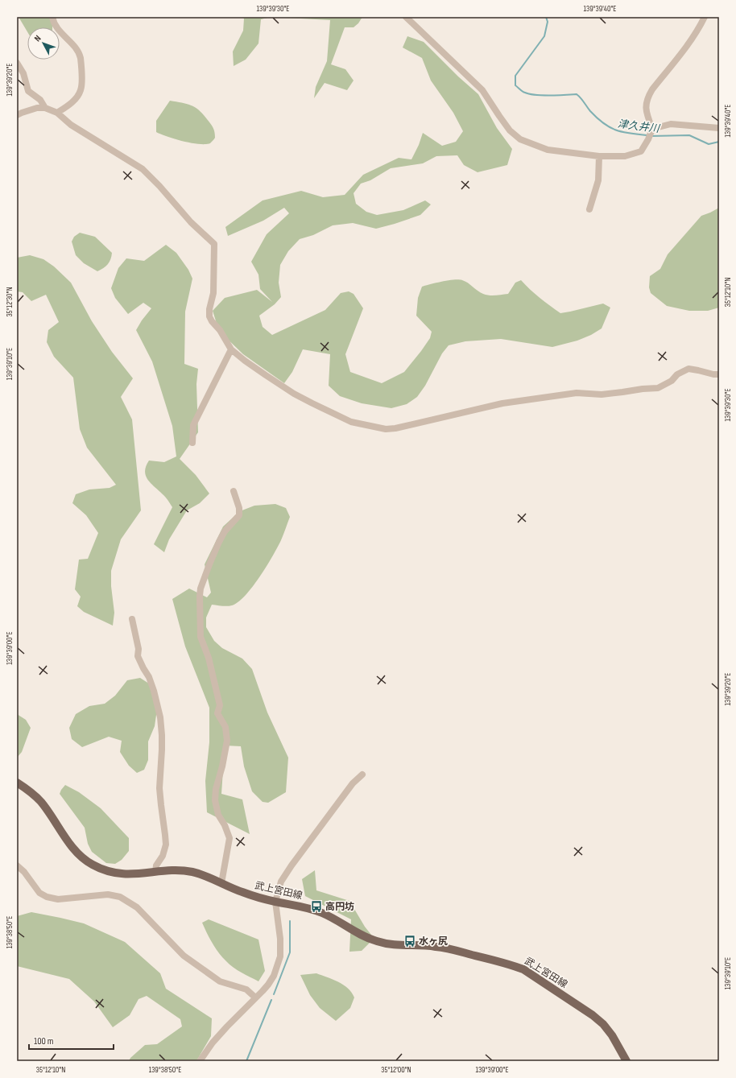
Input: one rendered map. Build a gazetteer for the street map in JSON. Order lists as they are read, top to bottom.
{
  "streets": {
    "main road": ["武上宮田線"]
  },
  "water": ["津久井川"],
  "places": {
    "bus stop": ["高円坊", "水ヶ尻"]
  },
  "scale_bar": "100 m",
  "north": "top left",
  "coordinates": [
    "139°39'30\"E",
    "139°39'40\"E",
    "139°39'20\"E",
    "35°12'10\"N",
    "35°12'30\"N",
    "139°39'10\"E",
    "139°39'00\"E",
    "139°38'50\"E",
    "35°12'00\"N"
  ]
}
